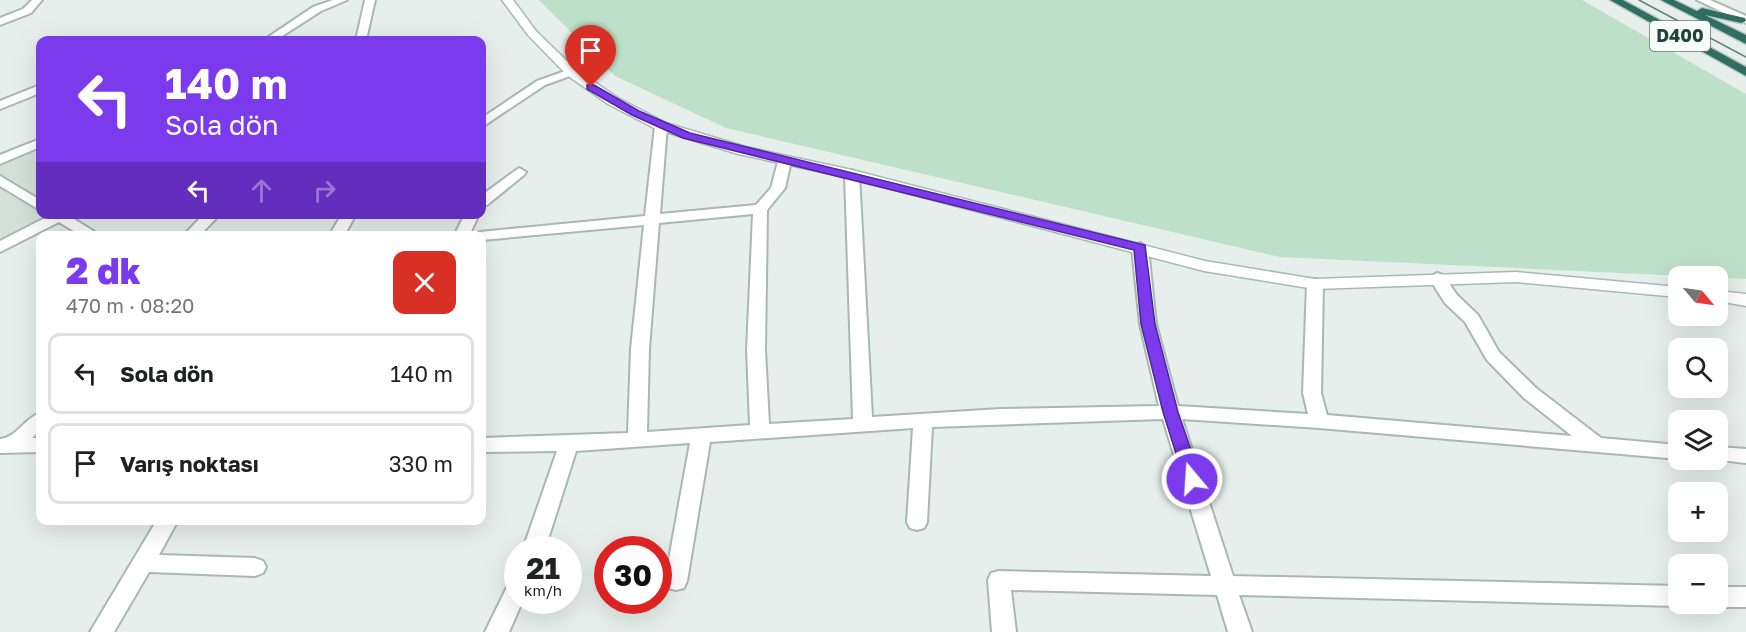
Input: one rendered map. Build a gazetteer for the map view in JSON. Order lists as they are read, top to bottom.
{
  "streets": {
    "highway": ["D400"]
  },
  "north": "bottom right",
  "page": {
    "turn": ["140 m", "Sola dön"],
    "heading": ["2 dk", "470 m · 08:20"],
    "map_buttons": ["+", "−"],
    "list": [
      {
        "name": "Sola dön",
        "value": "140 m"
      },
      {
        "name": "Varış noktası",
        "value": "330 m"
      }
    ],
    "speed": "21 km/h",
    "limit": "30"
  }
}
